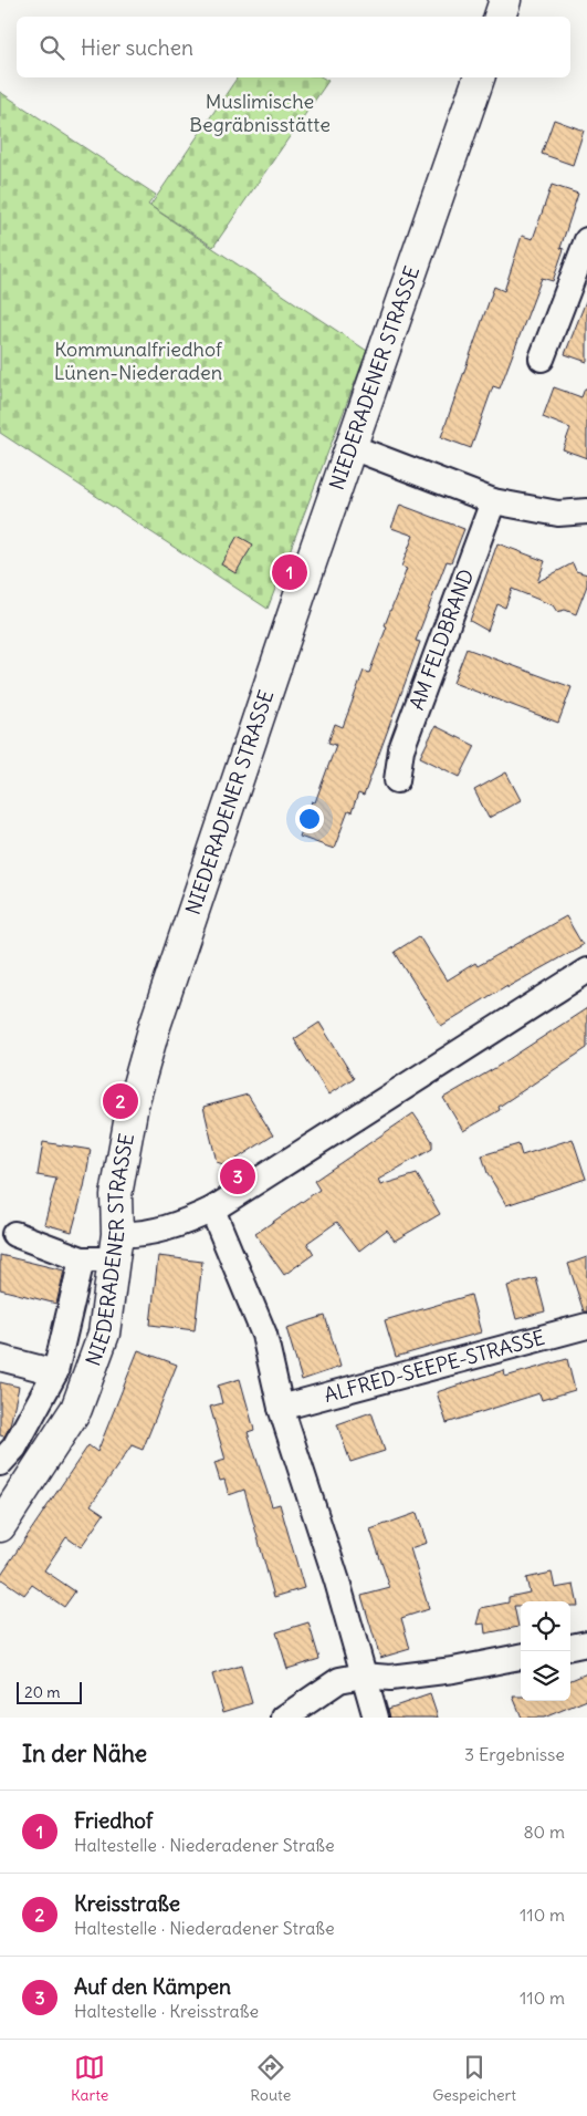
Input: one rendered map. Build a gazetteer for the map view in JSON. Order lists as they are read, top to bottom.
{
  "streets": {
    "street": ["NIEDERADENER STRASSE", "AM FELDBRAND", "ALFRED-SEEPE-STRASSE"]
  },
  "parks": ["Muslimische Begräbnisstätte", "Kommunalfriedhof Lünen-Niederaden"],
  "scale_bar": "20 m",
  "page": {
    "search": "Hier suchen",
    "pins": ["1", "2", "3"],
    "scale": "20 m",
    "heading": ["In der Nähe", "3 Ergebnisse"],
    "list": [
      {
        "mark": "1",
        "name": "Friedhof",
        "note": "Haltestelle · Niederadener Straße",
        "value": "80 m"
      },
      {
        "mark": "2",
        "name": "Kreisstraße",
        "note": "Haltestelle · Niederadener Straße",
        "value": "110 m"
      },
      {
        "mark": "3",
        "name": "Auf den Kämpen",
        "note": "Haltestelle · Kreisstraße",
        "value": "110 m"
      }
    ],
    "nav": ["Karte", "Route", "Gespeichert"]
  }
}
